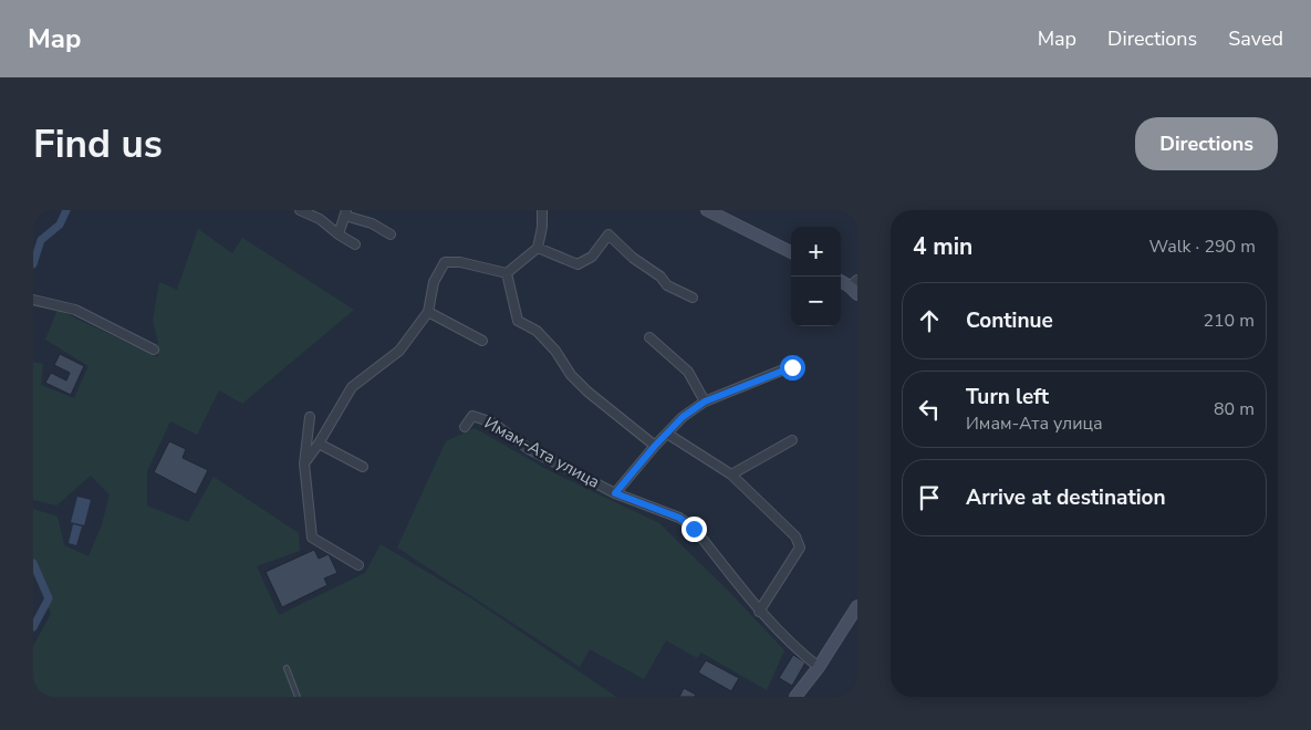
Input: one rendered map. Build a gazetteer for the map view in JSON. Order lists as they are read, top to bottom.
{
  "streets": {
    "street": ["Имам-Ата улица"]
  },
  "page": {
    "header": "Map",
    "nav": ["Map", "Directions", "Saved"],
    "buttons": "Directions",
    "title": "Find us",
    "heading": ["4 min", "Walk · 290 m"],
    "map_buttons": ["+", "−"],
    "list": [
      ["Continue", "210 m"],
      ["Turn left", "Имам-Ата улица", "80 m"],
      "Arrive at destination"
    ]
  }
}
